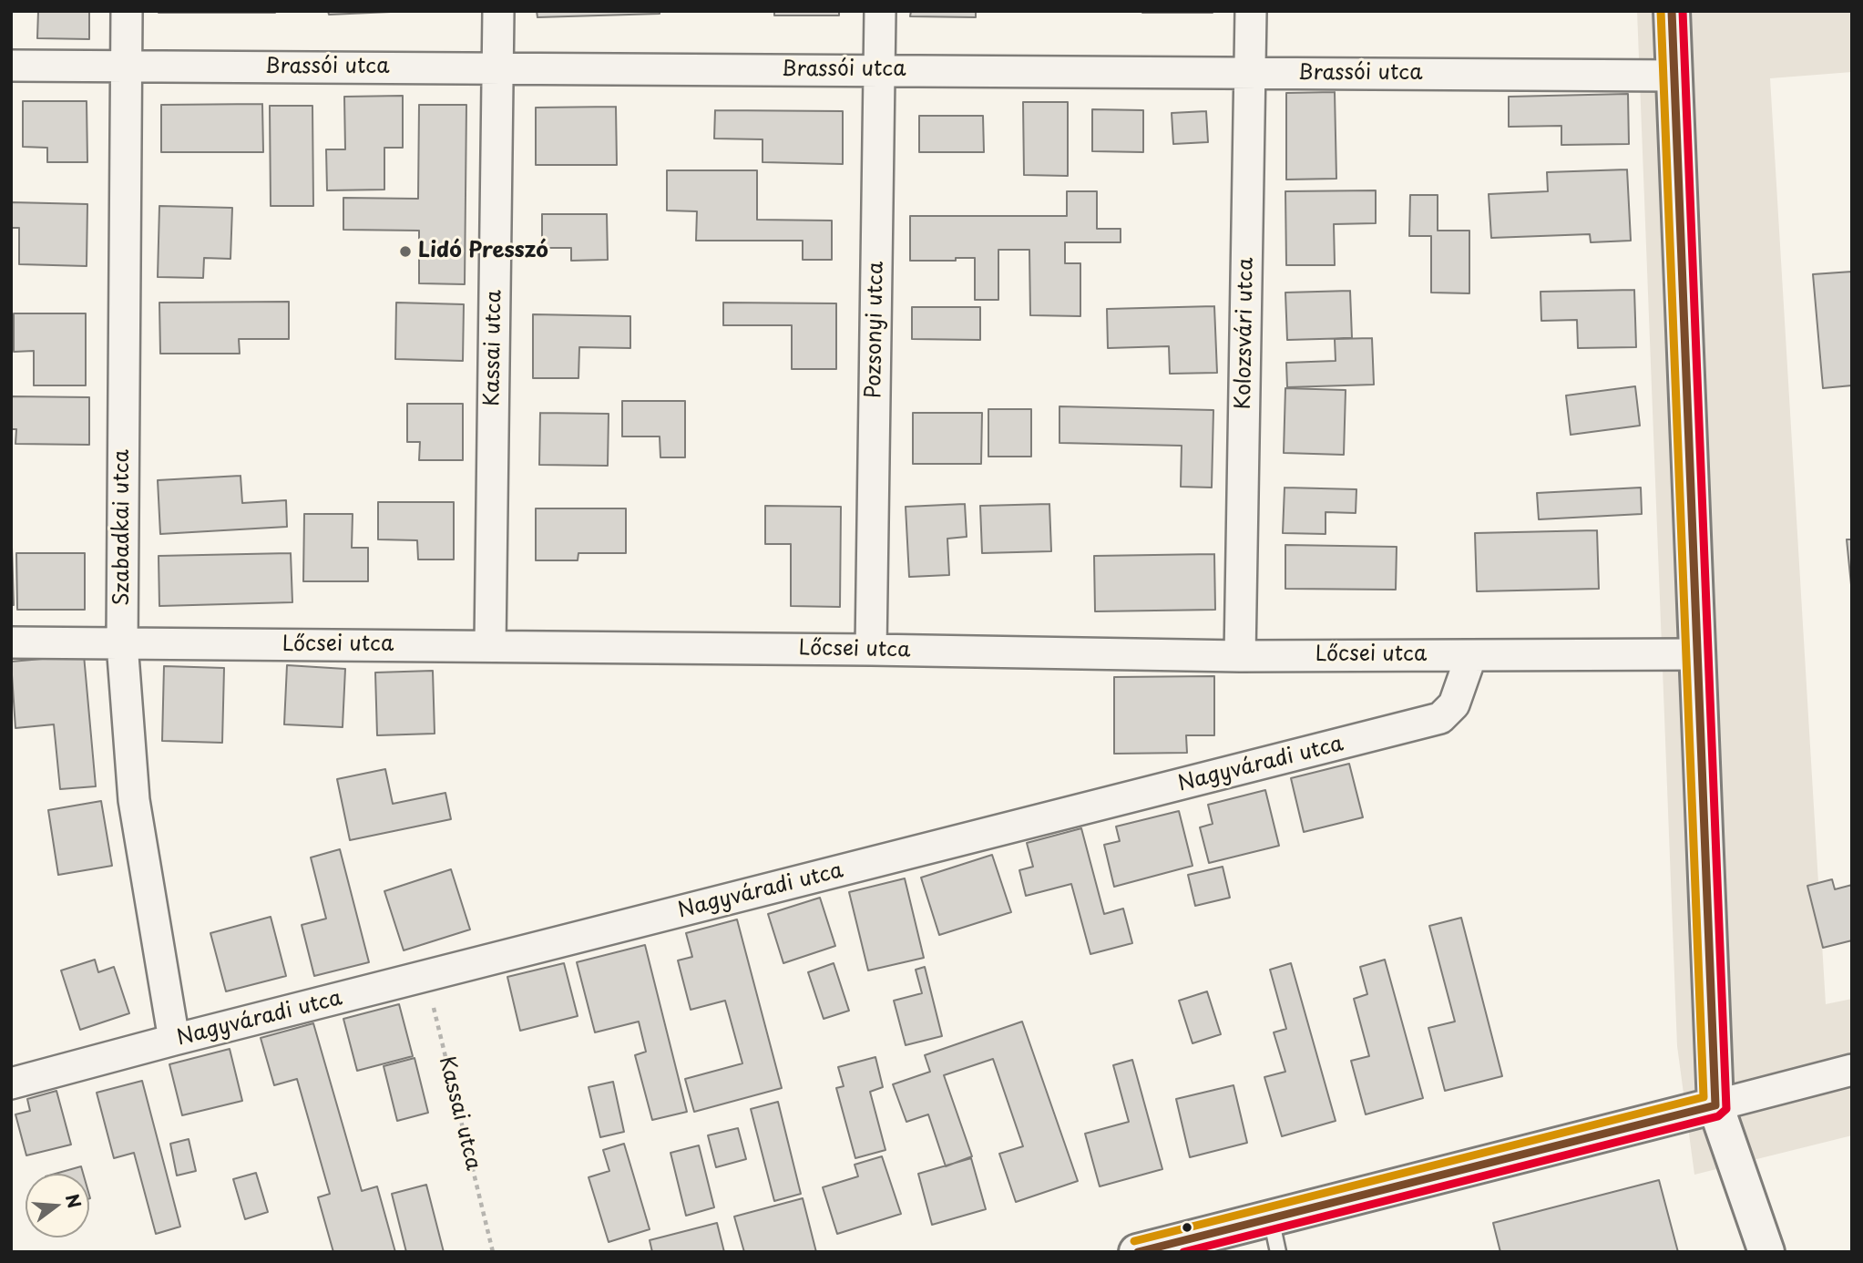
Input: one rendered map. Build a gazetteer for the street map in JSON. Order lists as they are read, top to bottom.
{
  "streets": {
    "street": [
      "Brassói utca",
      "Pozsonyi utca",
      "Kolozsvári utca",
      "Kassai utca",
      "Szabadkai utca",
      "Lőcsei utca",
      "Nagyváradi utca"
    ]
  },
  "crossings": [
    ["Brassói utca", "Pozsonyi utca"],
    ["Brassói utca", "Kolozsvári utca"],
    ["Brassói utca", "Kassai utca"],
    ["Brassói utca", "Szabadkai utca"],
    ["Pozsonyi utca", "Lőcsei utca"],
    ["Kolozsvári utca", "Lőcsei utca"],
    ["Kassai utca", "Lőcsei utca"],
    ["Kassai utca", "Nagyváradi utca"],
    ["Szabadkai utca", "Lőcsei utca"],
    ["Szabadkai utca", "Nagyváradi utca"],
    ["Lőcsei utca", "Nagyváradi utca"]
  ],
  "places": ["Lidó Presszó"],
  "north": "right"
}
